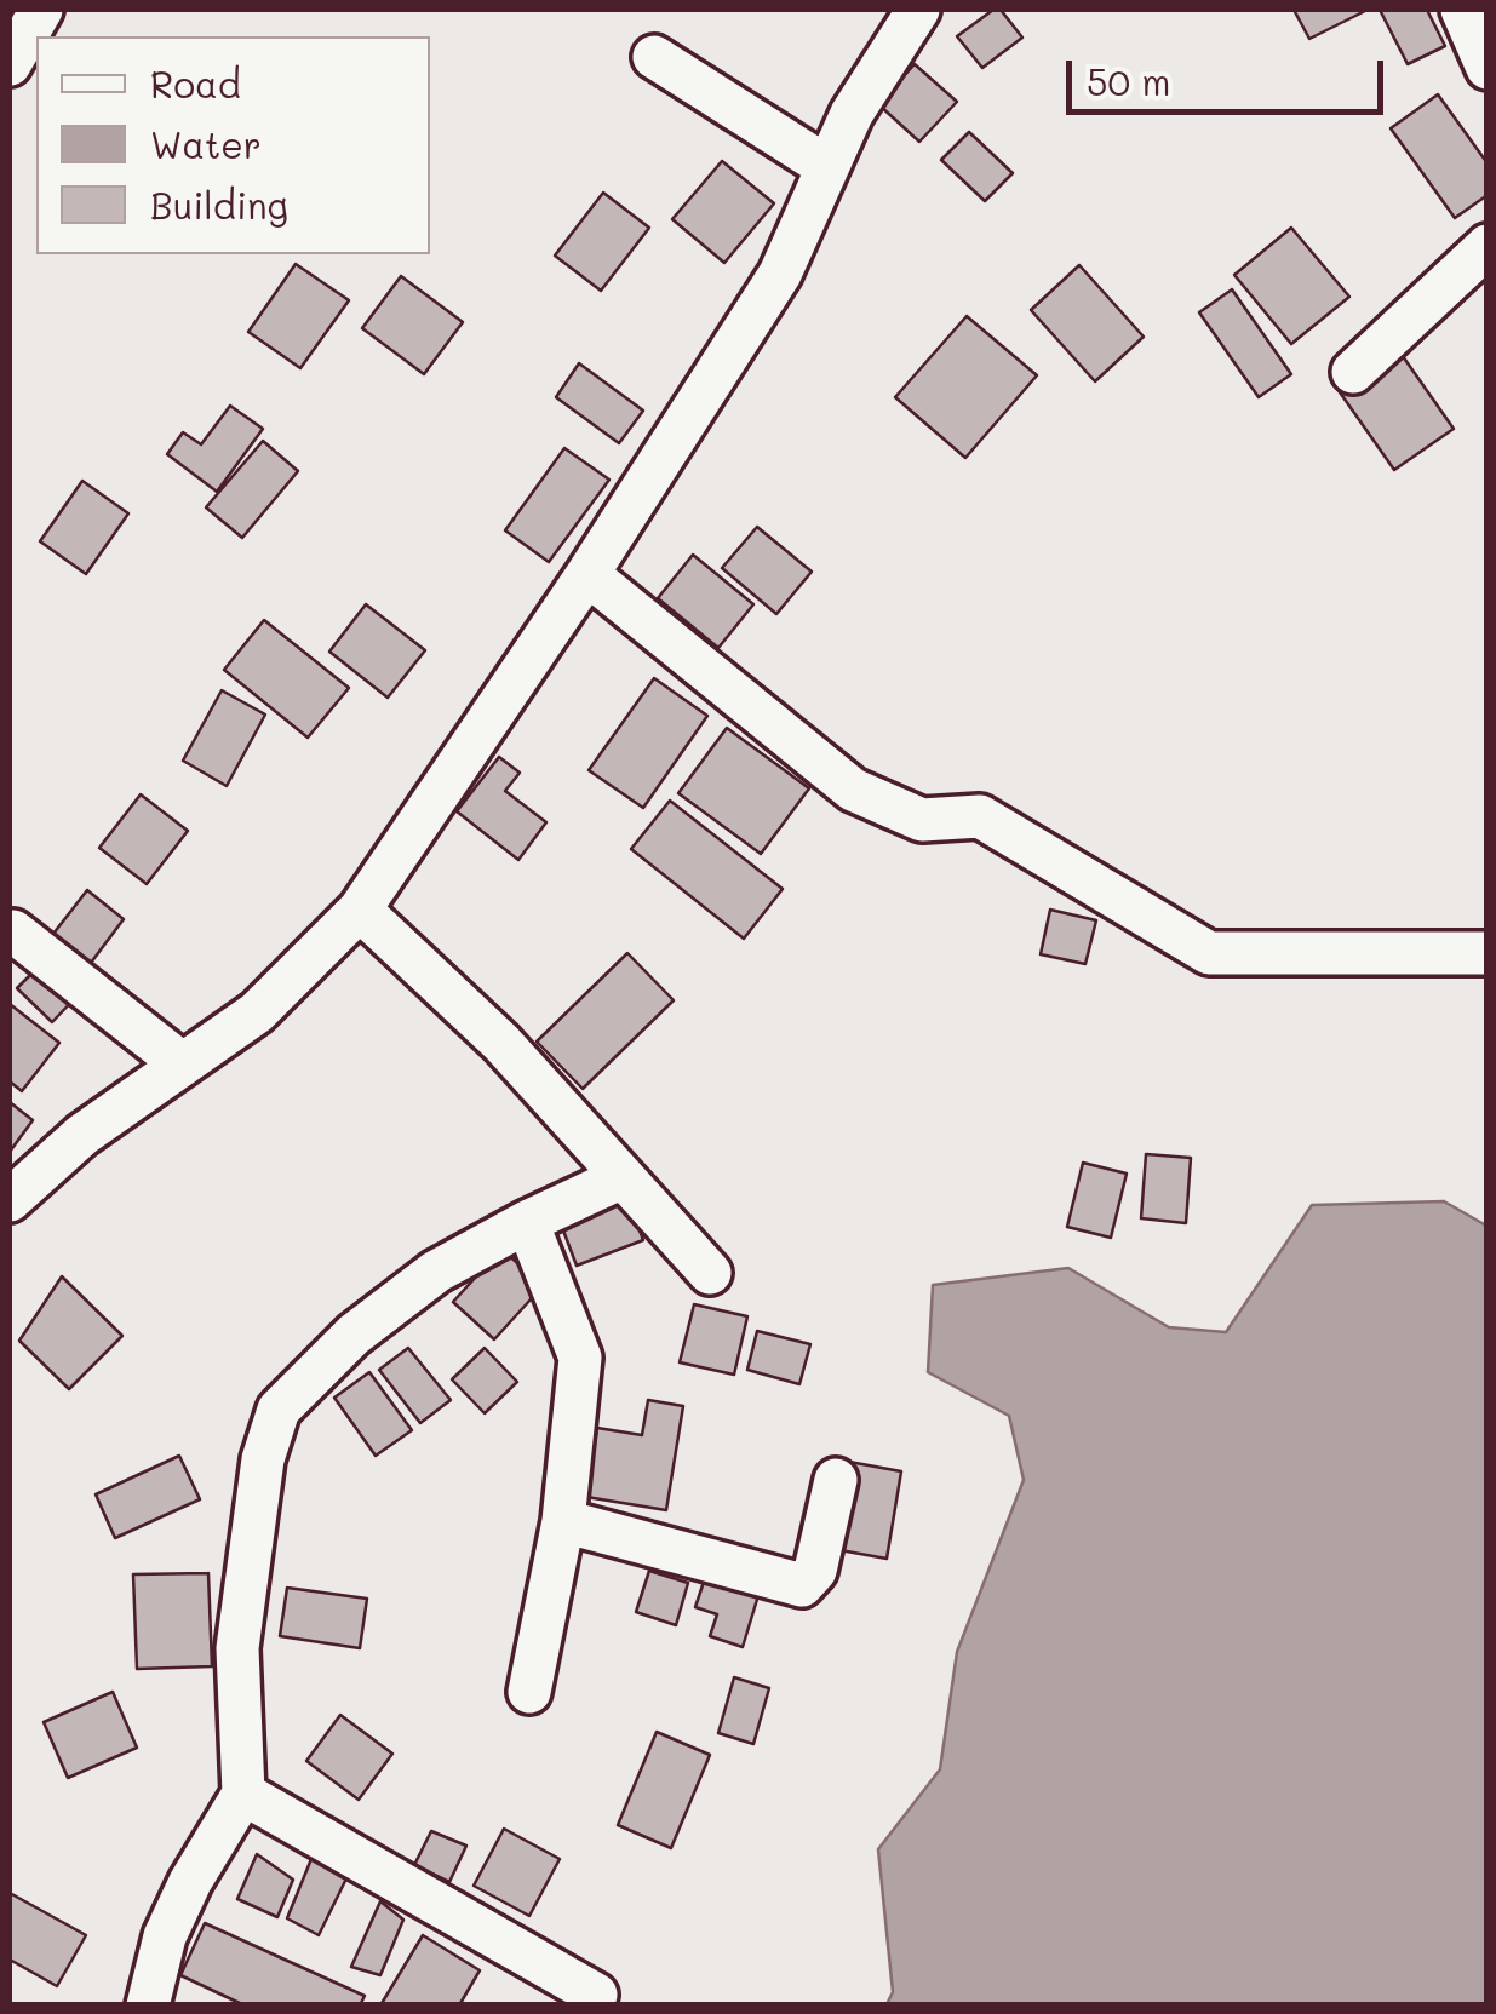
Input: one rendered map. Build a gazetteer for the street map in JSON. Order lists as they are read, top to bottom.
{
  "legend": ["Road", "Water", "Building"],
  "scale_bar": "50 m"
}
